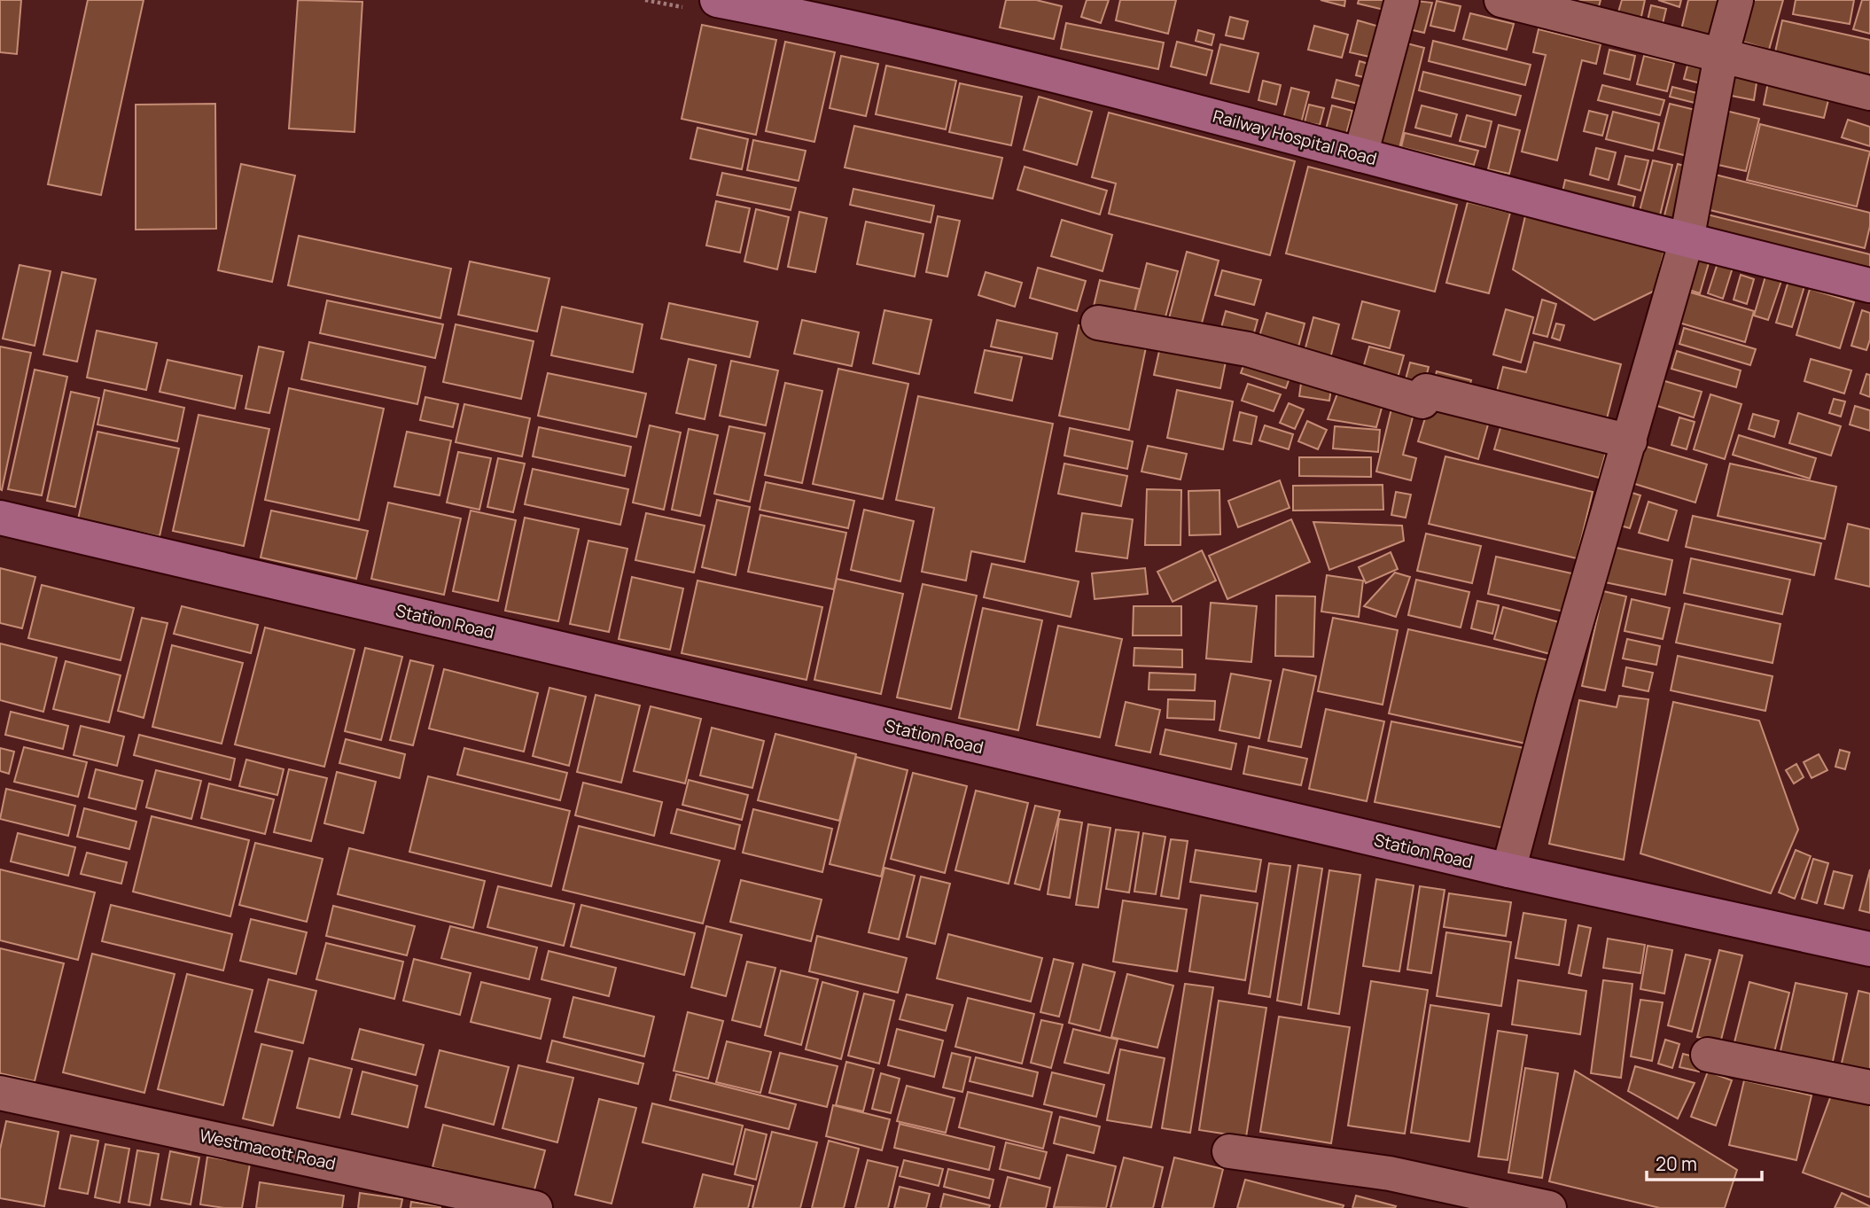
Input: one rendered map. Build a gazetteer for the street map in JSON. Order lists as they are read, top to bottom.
{
  "streets": {
    "street": ["Railway Hospital Road", "Station Road", "Westmacott Road"]
  },
  "scale_bar": "20 m"
}
